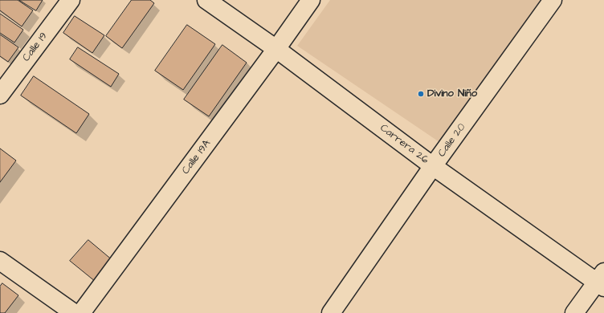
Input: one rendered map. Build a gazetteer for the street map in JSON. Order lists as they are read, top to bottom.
{
  "streets": {
    "street": [
      "Calle 19",
      "Calle 20",
      "Carrera 26",
      "Calle 19A"
    ]
  },
  "crossings": [
    ["Calle 20", "Carrera 26"],
    ["Carrera 26", "Calle 19A"]
  ],
  "places": ["Divino Niño"]
}
